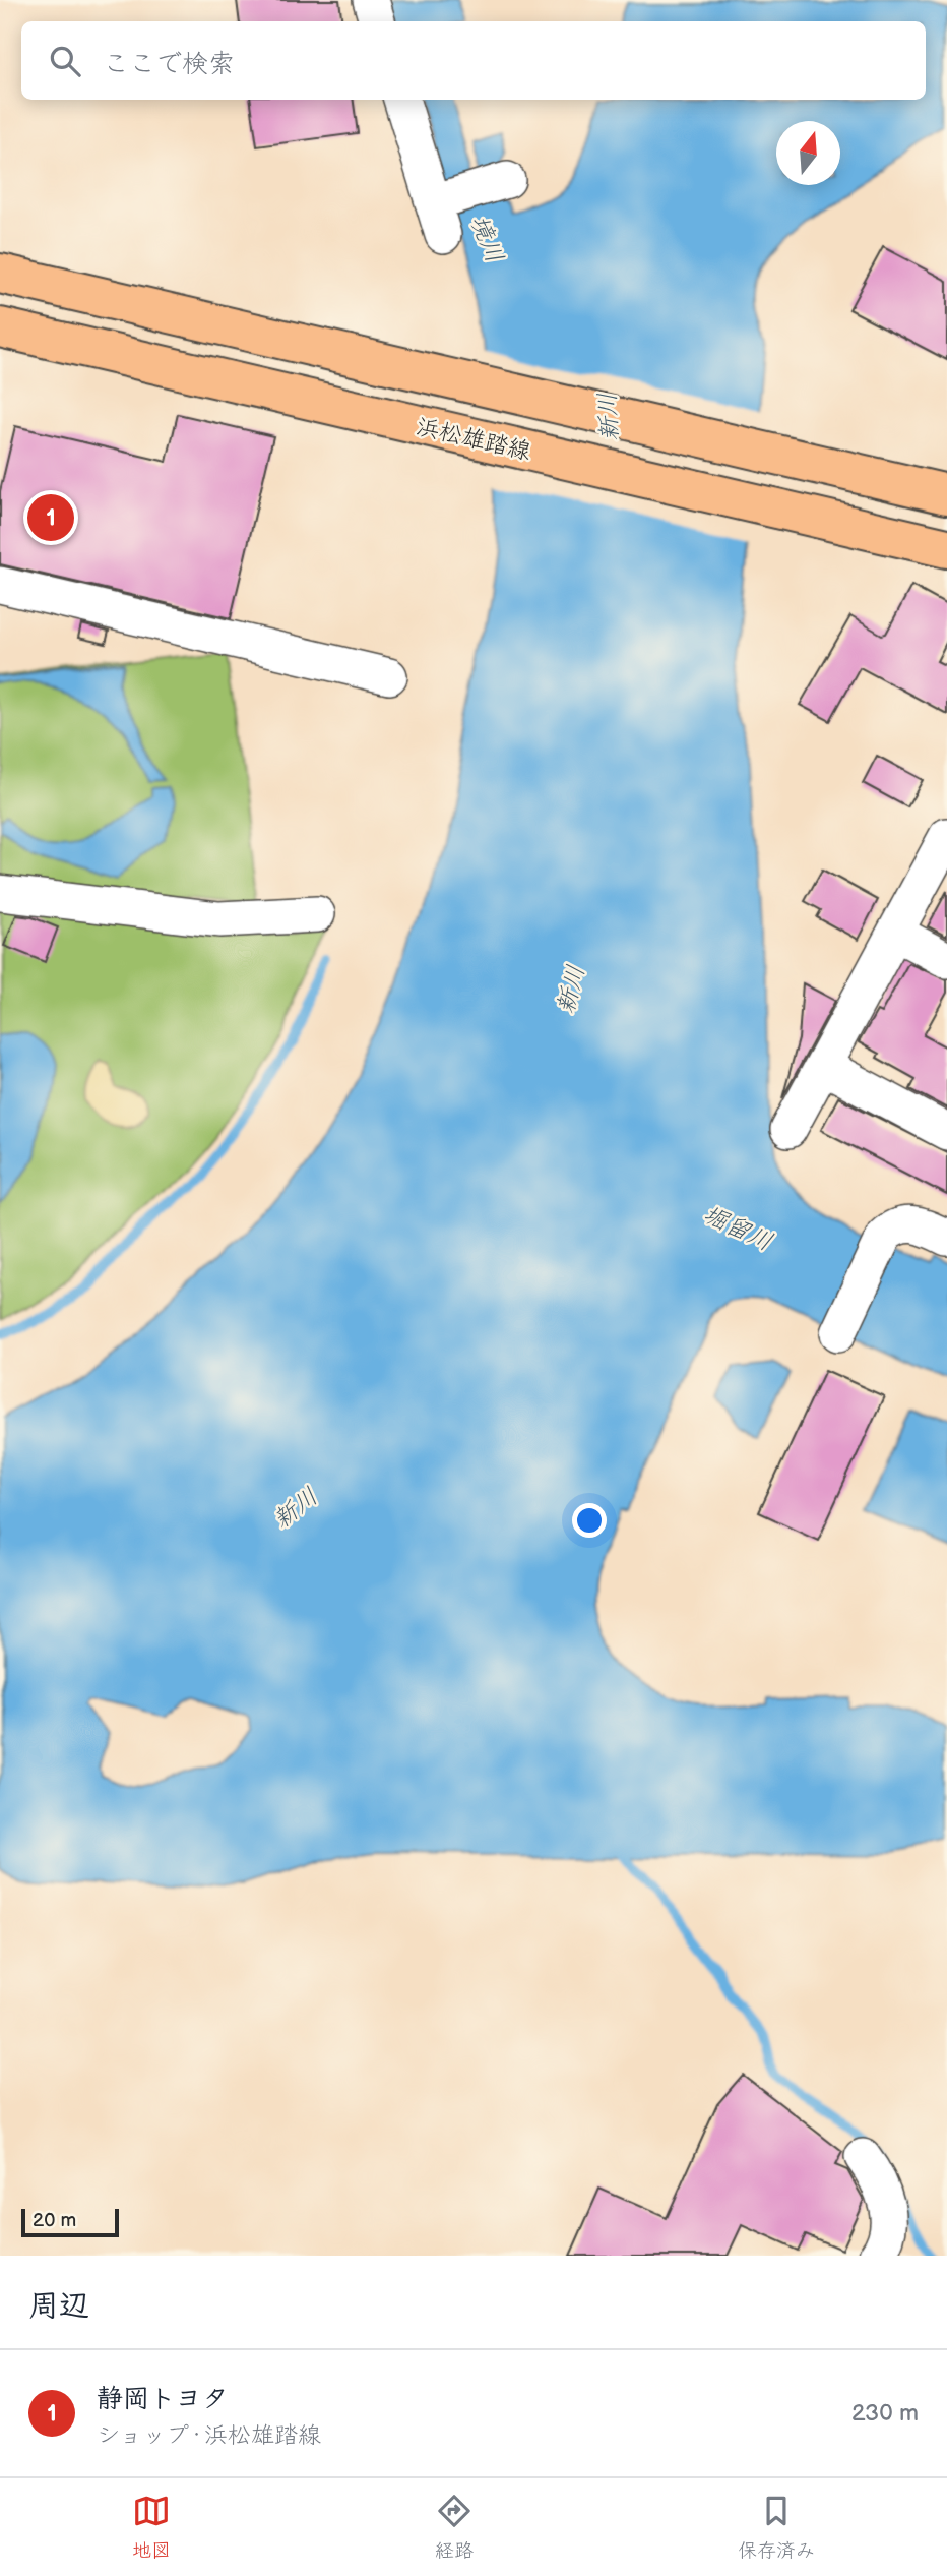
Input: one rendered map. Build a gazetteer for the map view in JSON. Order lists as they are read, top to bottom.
{
  "streets": {
    "main road": ["浜松雄踏線"]
  },
  "water": ["境川", "新川", "堀留川"],
  "scale_bar": "20 m",
  "north": "top",
  "page": {
    "search": "ここで検索",
    "pins": "1",
    "scale": "20 m",
    "heading": "周辺",
    "list": [
      {
        "mark": "1",
        "name": "静岡トヨタ",
        "note": "ショップ · 浜松雄踏線",
        "value": "230 m"
      }
    ],
    "nav": ["地図", "経路", "保存済み"]
  }
}
